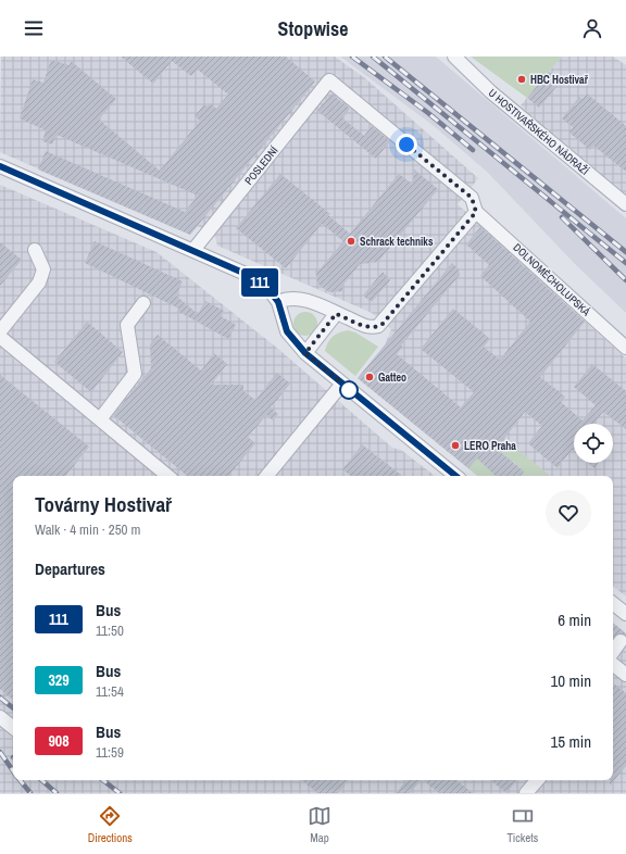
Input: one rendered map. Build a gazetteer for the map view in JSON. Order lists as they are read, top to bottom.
{
  "streets": {
    "street": ["U HOSTIVAŘSKÉHO NÁDRAŽÍ", "POSLEDNÍ", "DOLNOMĚCHOLUPSKÁ"]
  },
  "crossings": [
    ["POSLEDNÍ", "DOLNOMĚCHOLUPSKÁ"]
  ],
  "places": [
    "HBC Hostivař",
    "Schrack techniks",
    "Gatteo",
    "LERO Praha"
  ],
  "lines": ["bus line 111"],
  "page": {
    "header": "Stopwise",
    "on_map": "111",
    "heading": [
      ["Továrny Hostivař", "Walk · 4 min · 250 m"],
      "Departures"
    ],
    "list": [
      {
        "mark": "111",
        "name": "Bus",
        "note": "11:50",
        "value": "6 min"
      },
      {
        "mark": "329",
        "name": "Bus",
        "note": "11:54",
        "value": "10 min"
      },
      {
        "mark": "908",
        "name": "Bus",
        "note": "11:59",
        "value": "15 min"
      }
    ],
    "tabs": ["Directions", "Map", "Tickets"]
  }
}
